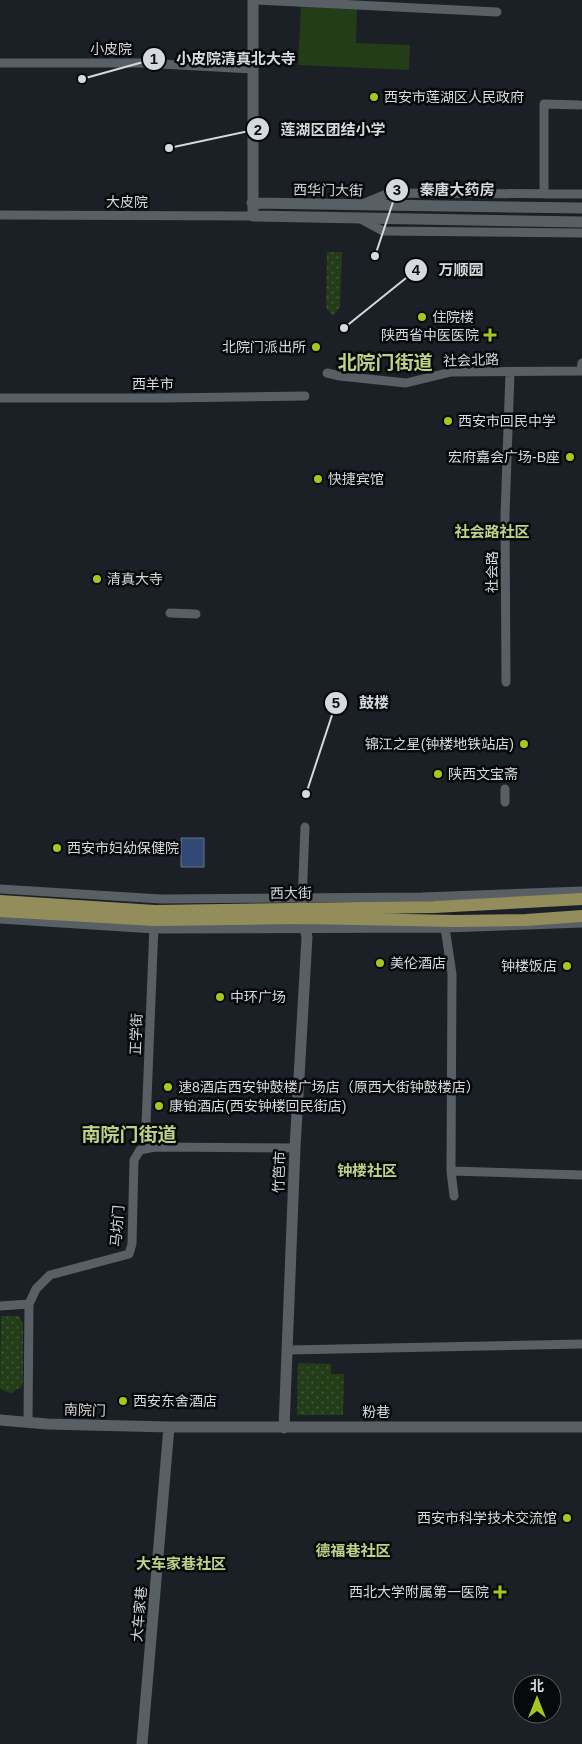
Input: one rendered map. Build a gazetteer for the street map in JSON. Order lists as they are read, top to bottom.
{
  "streets": {
    "main road": ["西大街"],
    "street": [
      "小皮院",
      "西华门大街",
      "大皮院",
      "社会北路",
      "西羊市",
      "社会路",
      "正学街",
      "竹笆市",
      "马坊门",
      "南院门",
      "粉巷",
      "大车家巷"
    ]
  },
  "crossings": [
    ["西华门大街", "大皮院"],
    ["社会北路", "社会路"],
    ["西大街", "正学街"],
    ["西大街", "竹笆市"],
    ["正学街", "马坊门"],
    ["竹笆市", "粉巷"],
    ["南院门", "粉巷"],
    ["南院门", "大车家巷"],
    ["粉巷", "大车家巷"]
  ],
  "districts": [
    "北院门街道",
    "社会路社区",
    "南院门街道",
    "钟楼社区",
    "德福巷社区",
    "大车家巷社区"
  ],
  "places": {
    "other": [
      "小皮院清真北大寺",
      "西安市莲湖区人民政府",
      "莲湖区团结小学",
      "秦唐大药房",
      "住院楼",
      "万顺园",
      "北院门派出所",
      "西安市回民中学",
      "宏府嘉会广场-B座",
      "快捷宾馆",
      "清真大寺",
      "锦江之星(钟楼地铁站店)",
      "陕西文宝斋",
      "鼓楼",
      "西安市妇幼保健院",
      "美伦酒店",
      "钟楼饭店",
      "中环广场",
      "速8酒店西安钟鼓楼广场店（原西大街钟鼓楼店）",
      "康铂酒店(西安钟楼回民街店)",
      "西安东舍酒店",
      "西安市科学技术交流馆"
    ],
    "health": ["陕西省中医医院", "西北大学附属第一医院"]
  },
  "north": "top"
}
